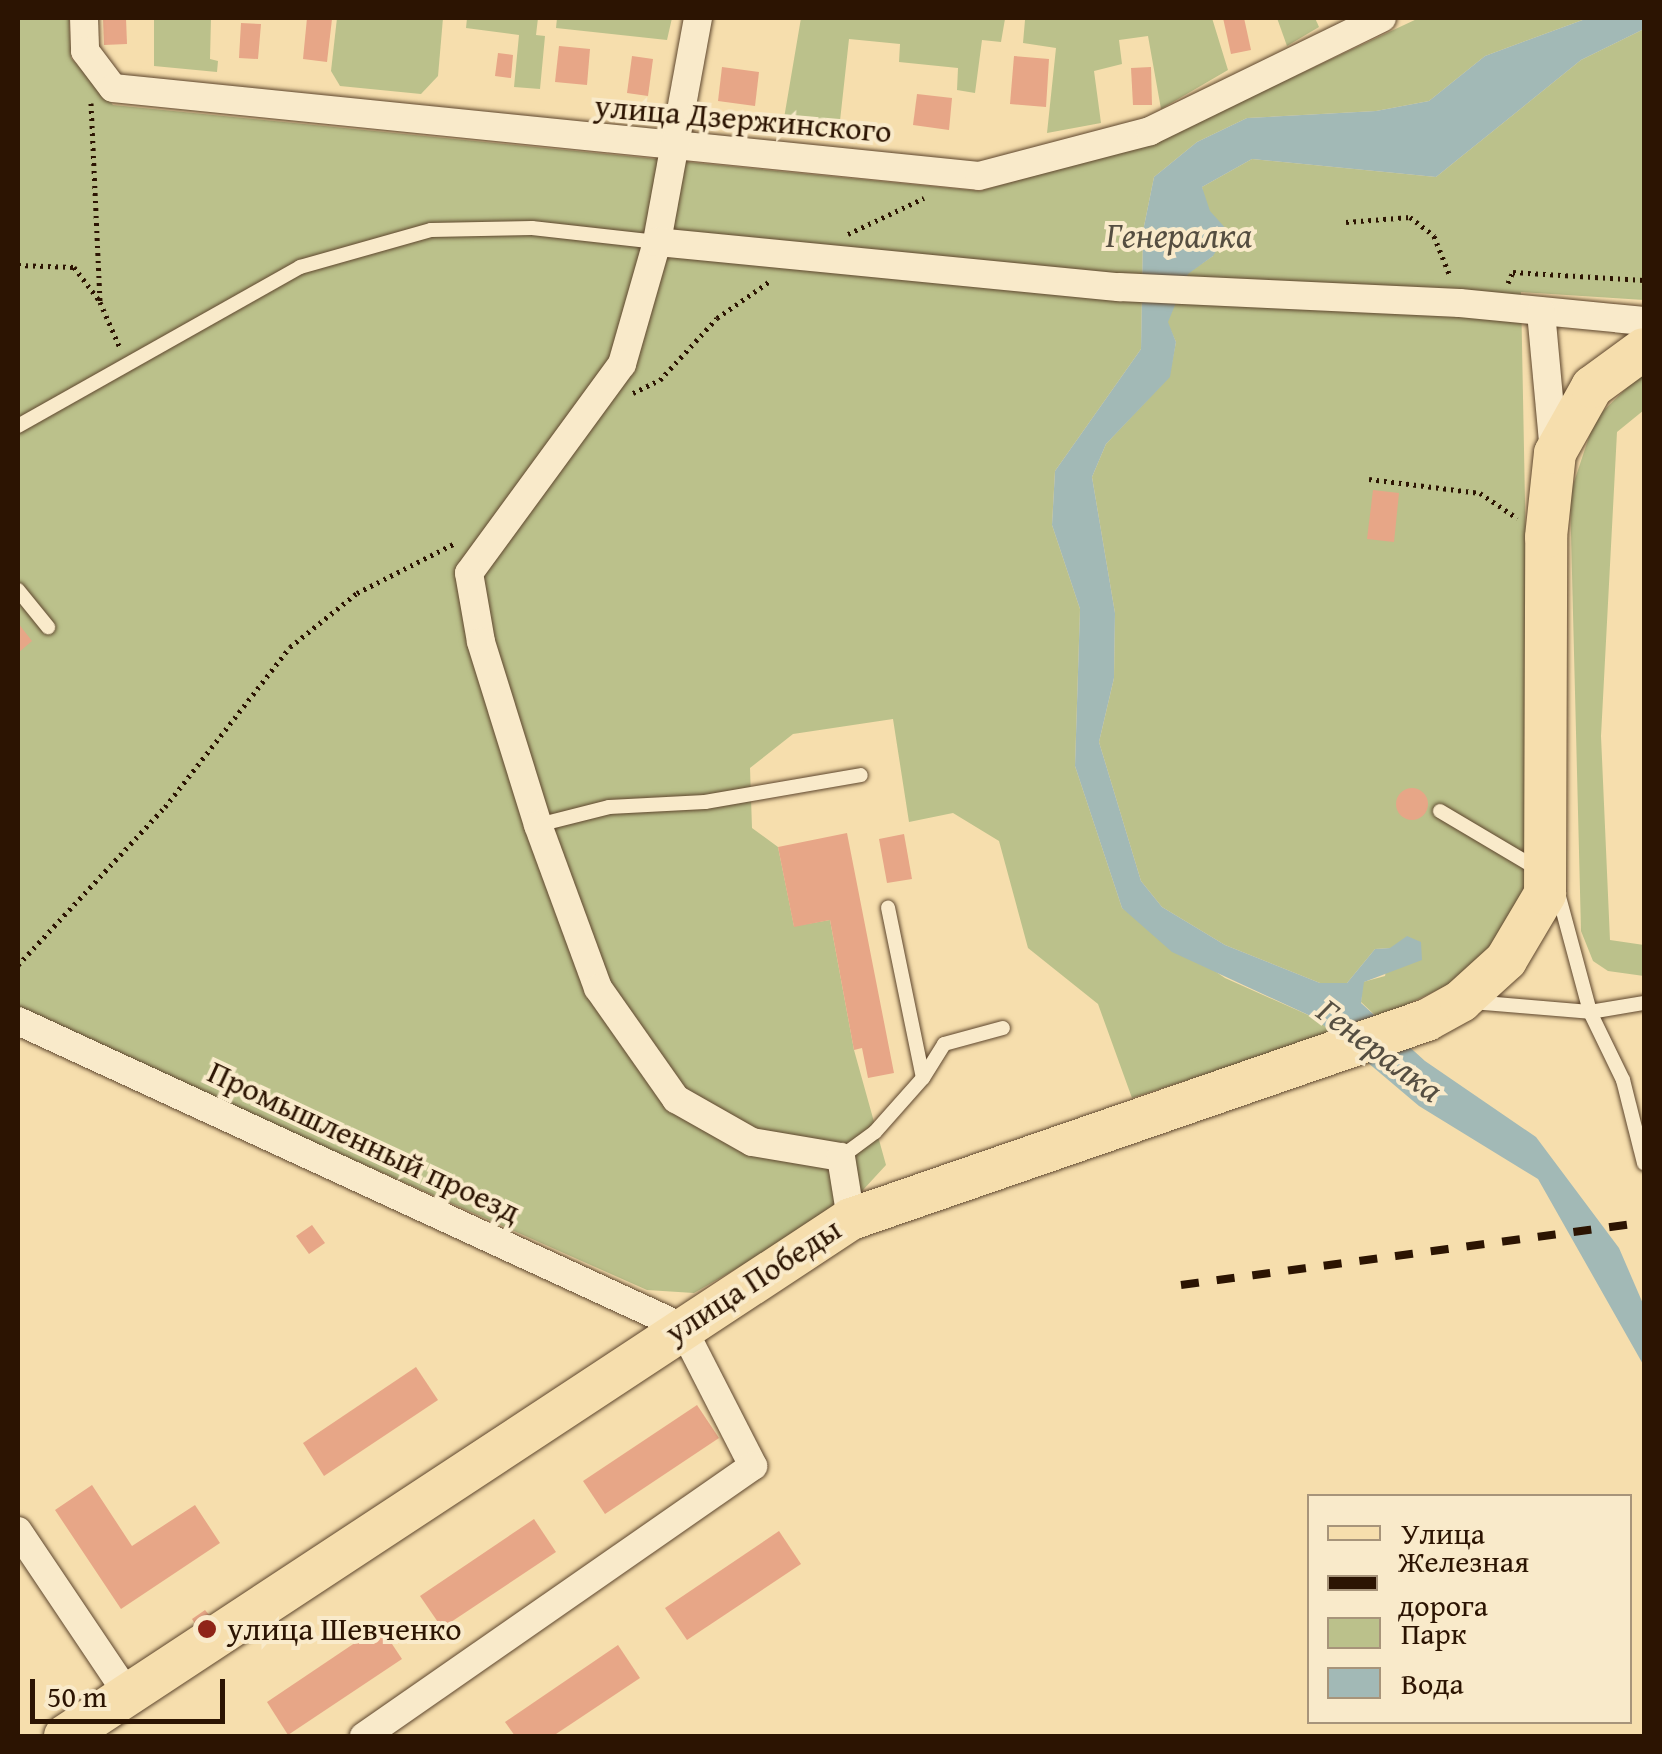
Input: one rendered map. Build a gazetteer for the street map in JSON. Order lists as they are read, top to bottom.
{
  "streets": {
    "main road": ["улица Победы"],
    "street": ["улица Дзержинского", "Промышленный проезд"]
  },
  "crossings": [
    ["Промышленный проезд", "улица Победы"]
  ],
  "water": ["Генералка"],
  "places": ["улица Шевченко"],
  "legend": [
    "Улица",
    "Железная дорога",
    "Парк",
    "Вода"
  ],
  "scale_bar": "50 m"
}
